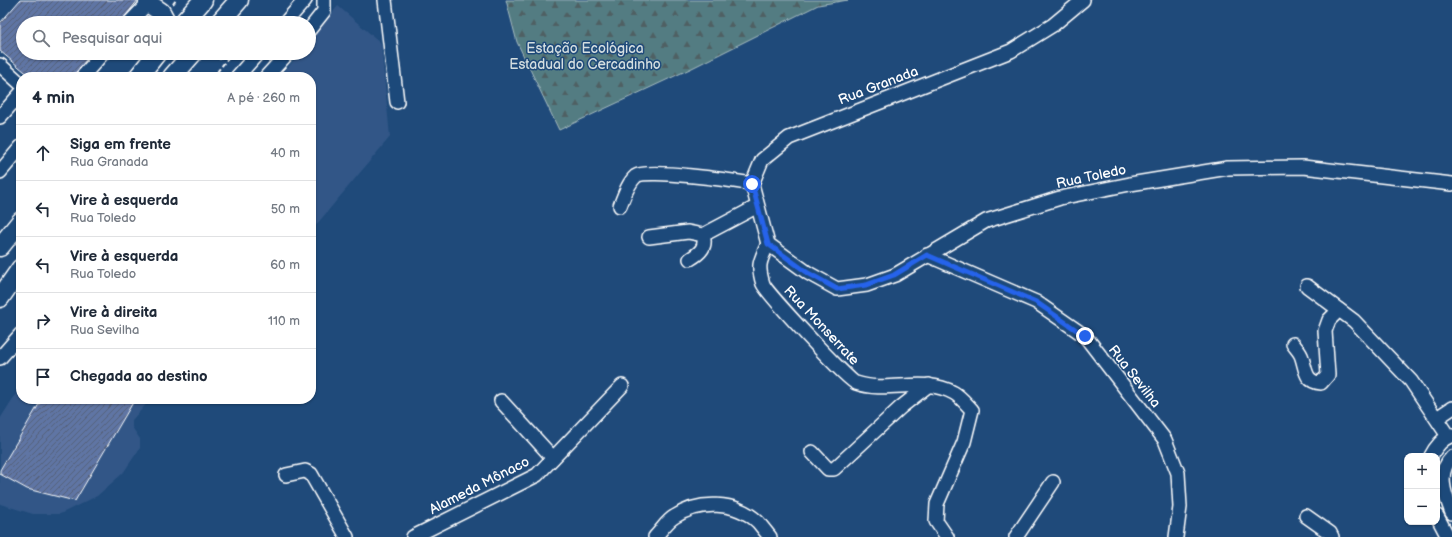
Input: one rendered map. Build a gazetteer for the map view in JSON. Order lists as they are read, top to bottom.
{
  "streets": {
    "street": [
      "Rua Granada",
      "Rua Toledo",
      "Rua Monserrate",
      "Rua Sevilha",
      "Alameda Mônaco"
    ]
  },
  "crossings": [
    ["Rua Toledo", "Rua Monserrate"],
    ["Rua Toledo", "Rua Sevilha"]
  ],
  "parks": ["Estação Ecológica Estadual do Cercadinho"],
  "page": {
    "search": "Pesquisar aqui",
    "heading": ["4 min", "A pé · 260 m"],
    "list": [
      ["Siga em frente", "Rua Granada", "40 m"],
      ["Vire à esquerda", "Rua Toledo", "50 m"],
      ["Vire à esquerda", "Rua Toledo", "60 m"],
      ["Vire à direita", "Rua Sevilha", "110 m"],
      "Chegada ao destino"
    ],
    "map_buttons": ["+", "−"]
  }
}
